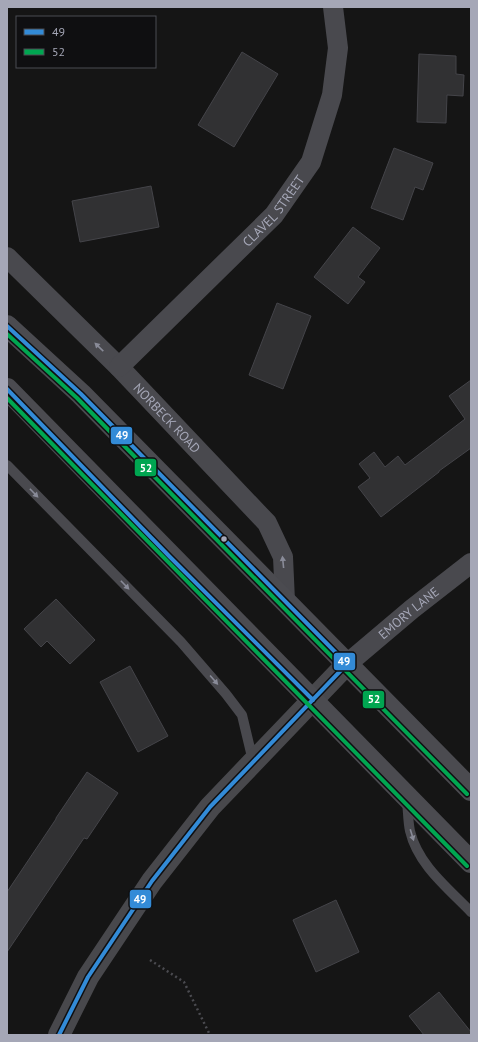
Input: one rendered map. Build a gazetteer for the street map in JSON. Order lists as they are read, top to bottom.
{
  "streets": {
    "street": ["CLAVEL STREET", "NORBECK ROAD", "EMORY LANE"]
  },
  "crossings": [
    ["CLAVEL STREET", "NORBECK ROAD"]
  ],
  "one_way": ["NORBECK ROAD"],
  "lines": ["transit line 49", "transit line 52"],
  "legend": ["49", "52"]
}
